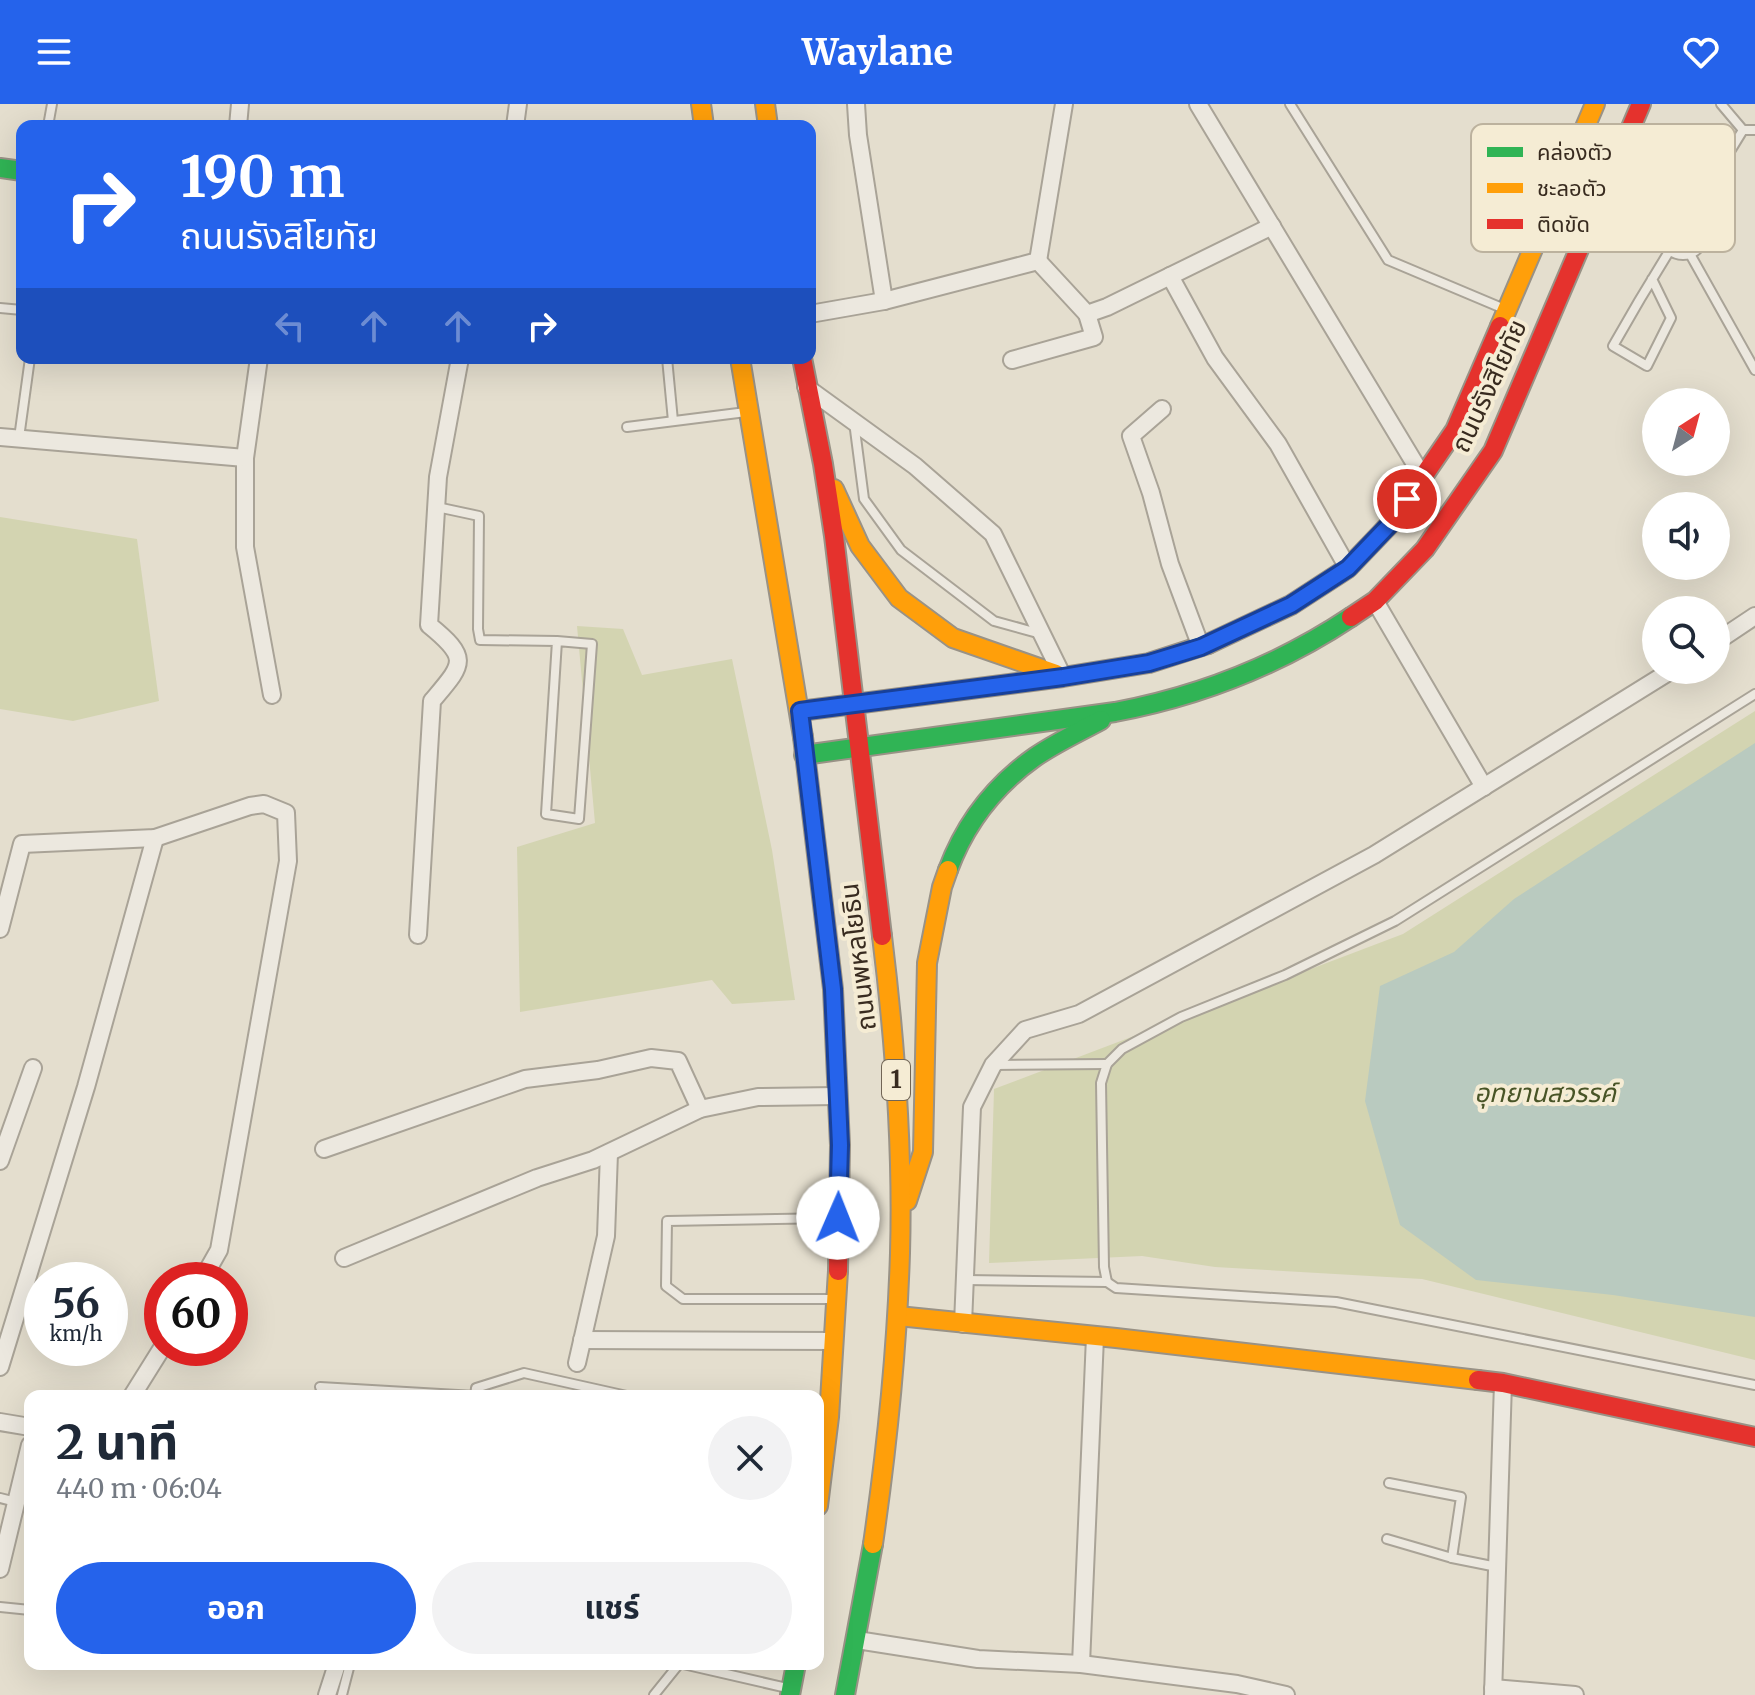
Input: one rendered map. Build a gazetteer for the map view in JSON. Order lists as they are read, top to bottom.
{
  "streets": {
    "main road": ["ถนนรังสิโยทัย", "ถนนพหลโยธิน", "1"]
  },
  "crossings": [
    ["ถนนรังสิโยทัย", "ถนนพหลโยธิน"]
  ],
  "parks": ["อุทยานสวรรค์"],
  "legend": ["คล่องตัว", "ชะลอตัว", "ติดขัด"],
  "north": "top right",
  "page": {
    "header": "Waylane",
    "turn": ["190 m", "ถนนรังสิโยทัย"],
    "speed": "56 km/h",
    "limit": "60",
    "heading": ["2 นาที", "440 m · 06:04"],
    "buttons": ["ออก", "แชร์"]
  }
}
